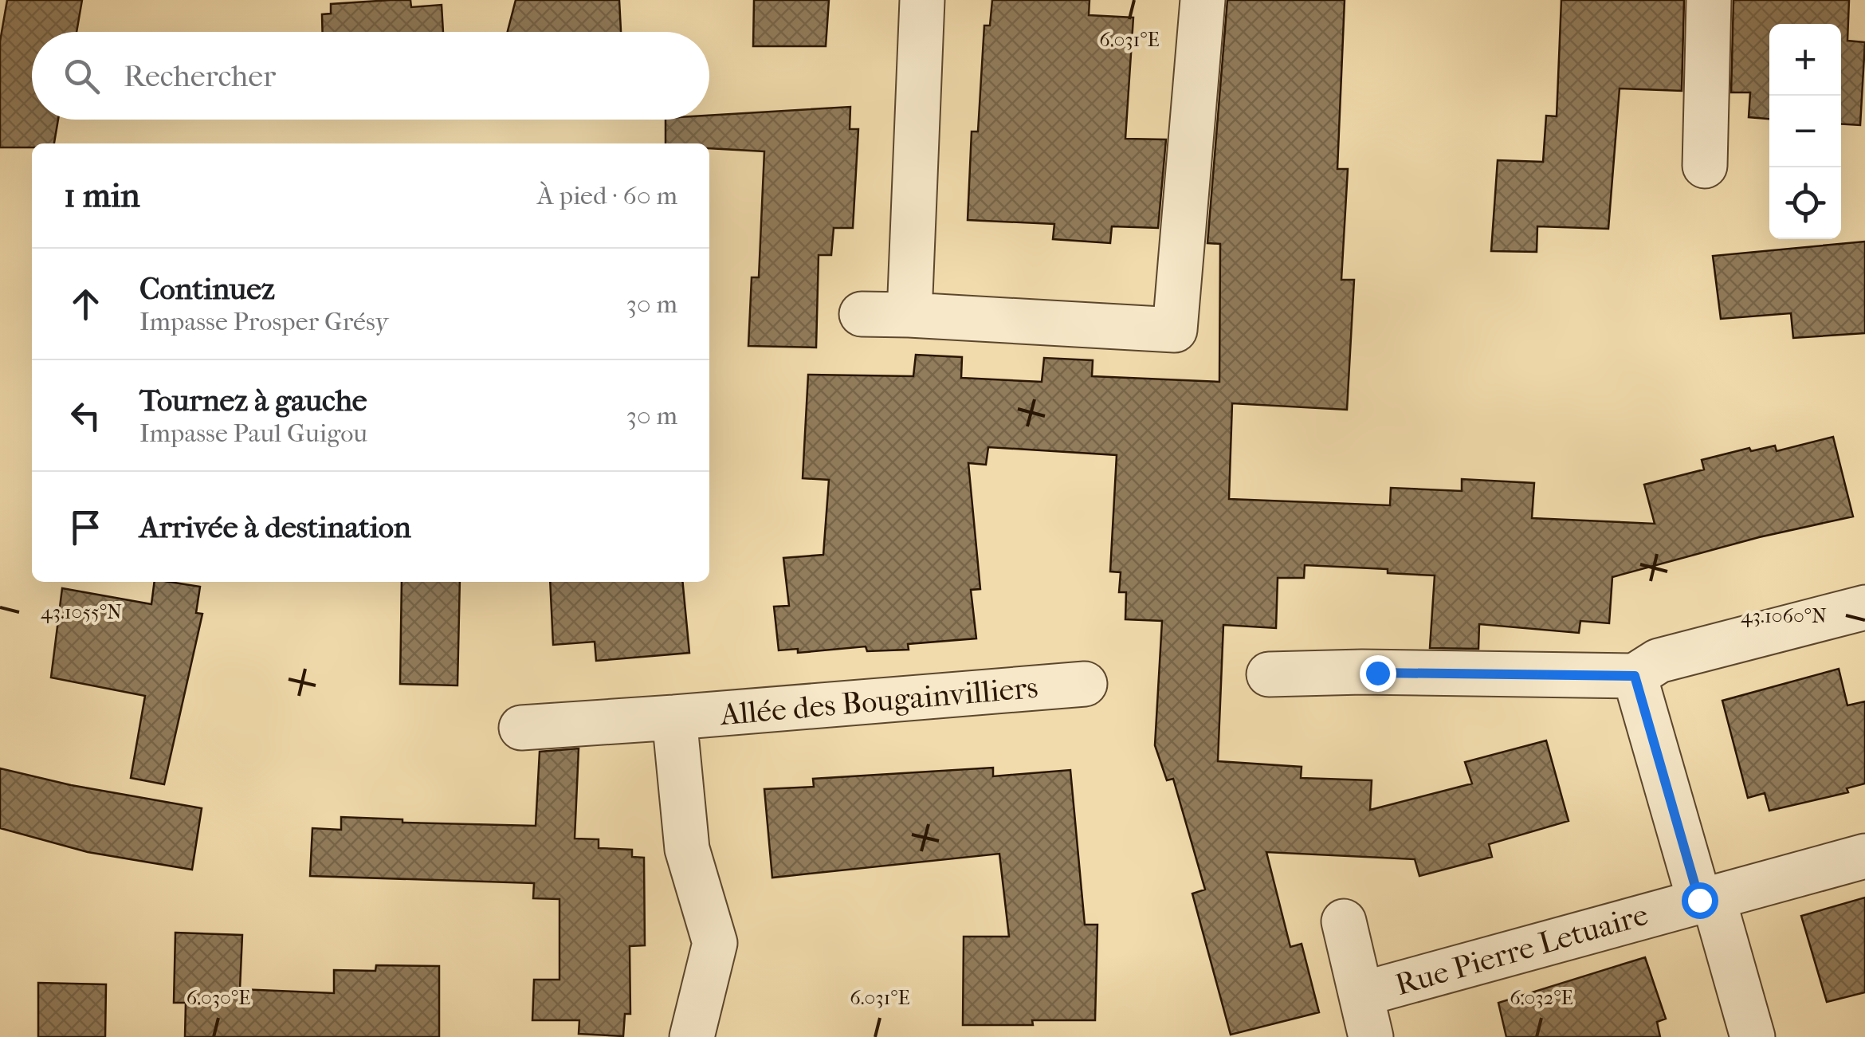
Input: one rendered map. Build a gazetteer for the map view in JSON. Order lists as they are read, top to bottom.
{
  "streets": {
    "street": ["Allée des Bougainvilliers", "Rue Pierre Letuaire"]
  },
  "page": {
    "map_buttons": ["+", "−"],
    "search": "Rechercher",
    "heading": ["1 min", "À pied · 60 m"],
    "list": [
      ["Continuez", "Impasse Prosper Grésy", "30 m"],
      ["Tournez à gauche", "Impasse Paul Guigou", "30 m"],
      "Arrivée à destination"
    ]
  },
  "coordinates": [
    "6.031°E",
    "43.1055°N",
    "43.1060°N",
    "6.030°E",
    "6.032°E"
  ]
}
